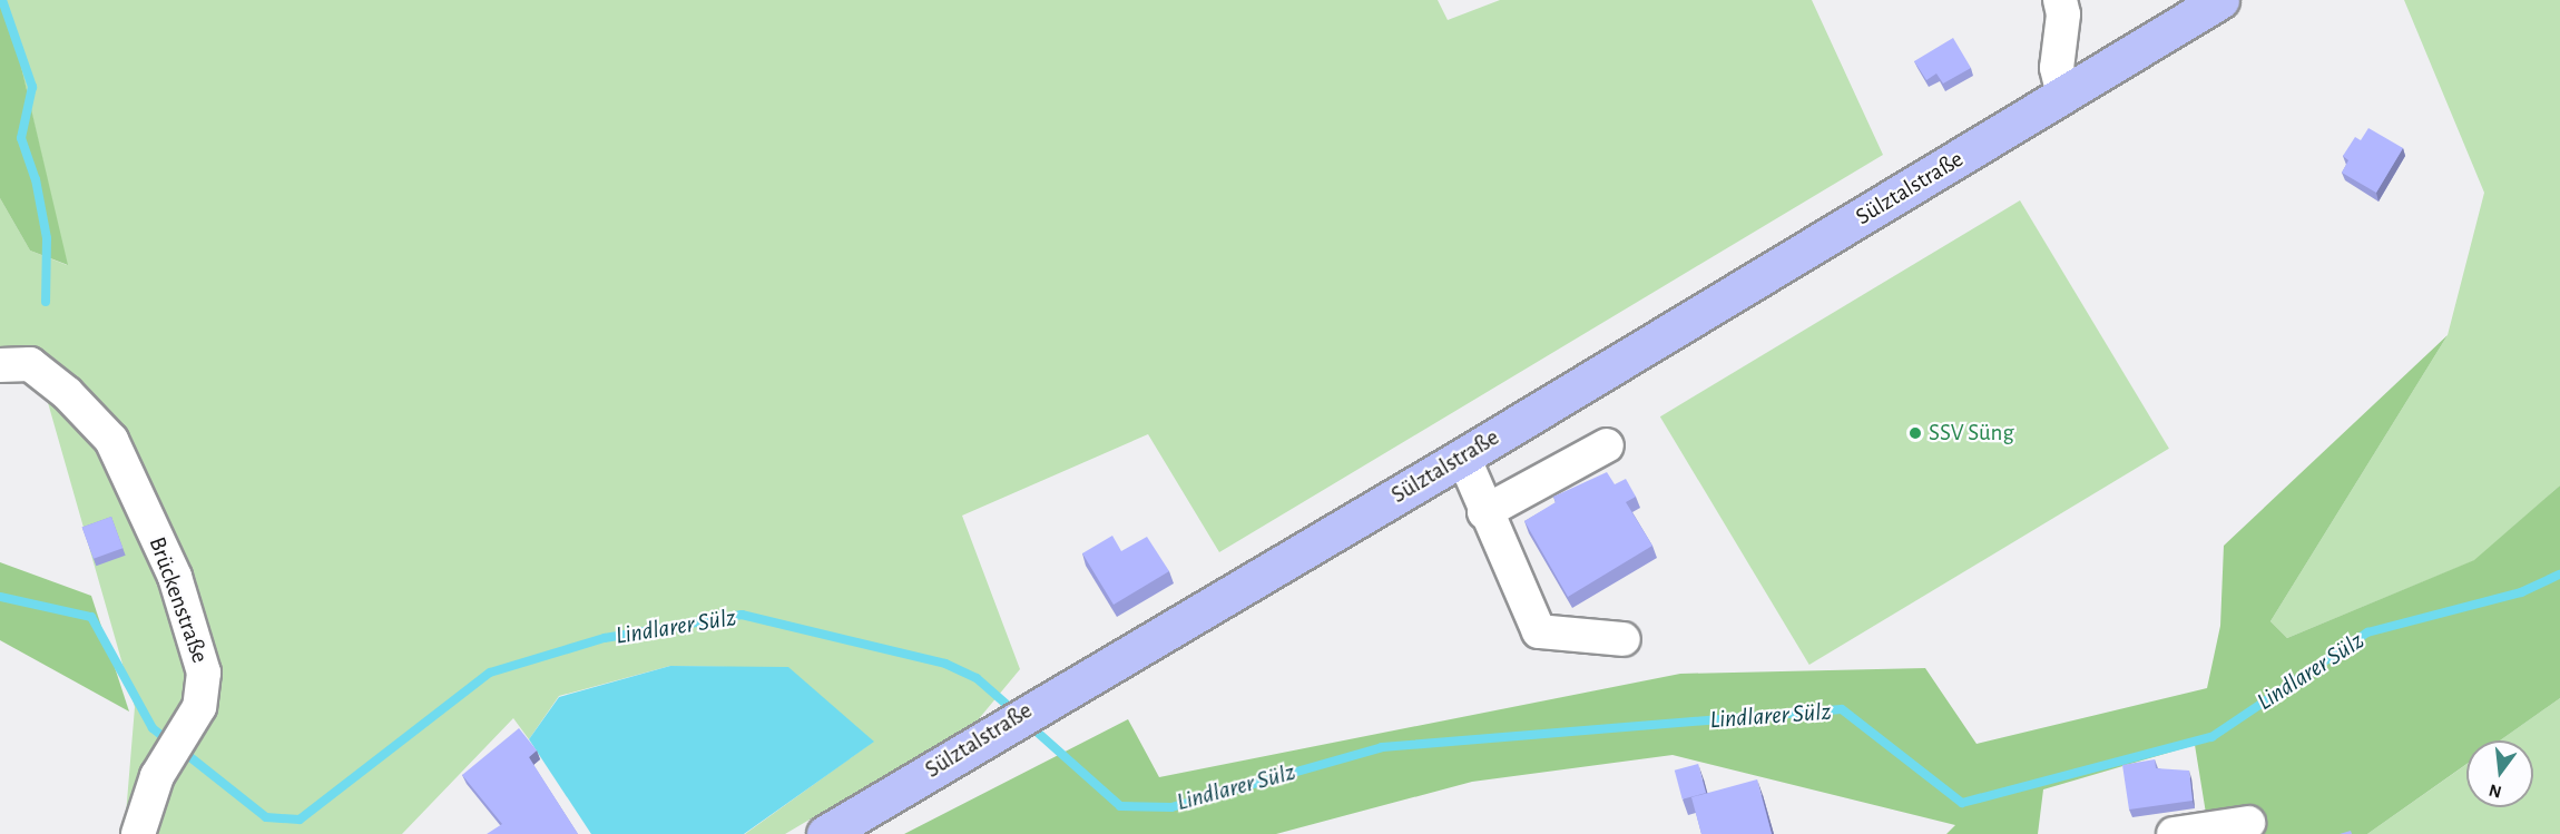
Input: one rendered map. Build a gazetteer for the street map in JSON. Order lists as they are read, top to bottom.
{
  "streets": {
    "main road": ["Sülztalstraße"],
    "street": ["Brückenstraße"]
  },
  "water": ["Lindlarer Sülz"],
  "places": ["SSV Süng"],
  "north": "bottom"
}
